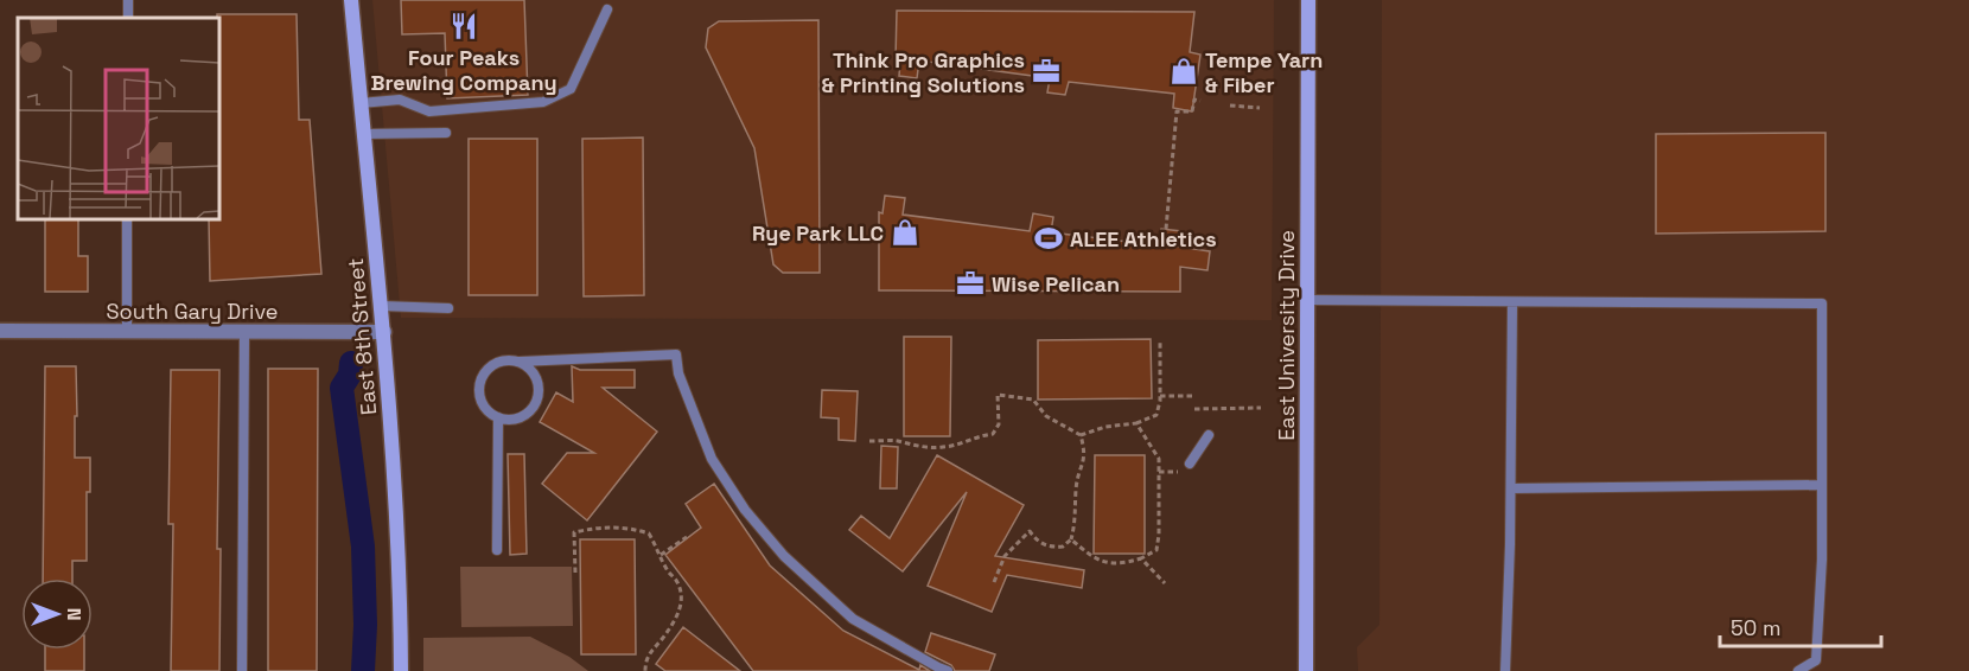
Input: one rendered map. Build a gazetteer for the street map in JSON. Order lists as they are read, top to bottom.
{
  "streets": {
    "street": ["South Gary Drive", "East University Drive", "East 8th Street"]
  },
  "crossings": [
    ["South Gary Drive", "East 8th Street"]
  ],
  "places": {
    "restaurant": ["Four Peaks Brewing Company"],
    "office": ["Think Pro Graphics & Printing Solutions", "Wise Pelican"],
    "shop": ["Tempe Yarn & Fiber", "Rye Park LLC"],
    "sports": ["ALEE Athletics"]
  },
  "scale_bar": "50 m",
  "north": "right"
}
